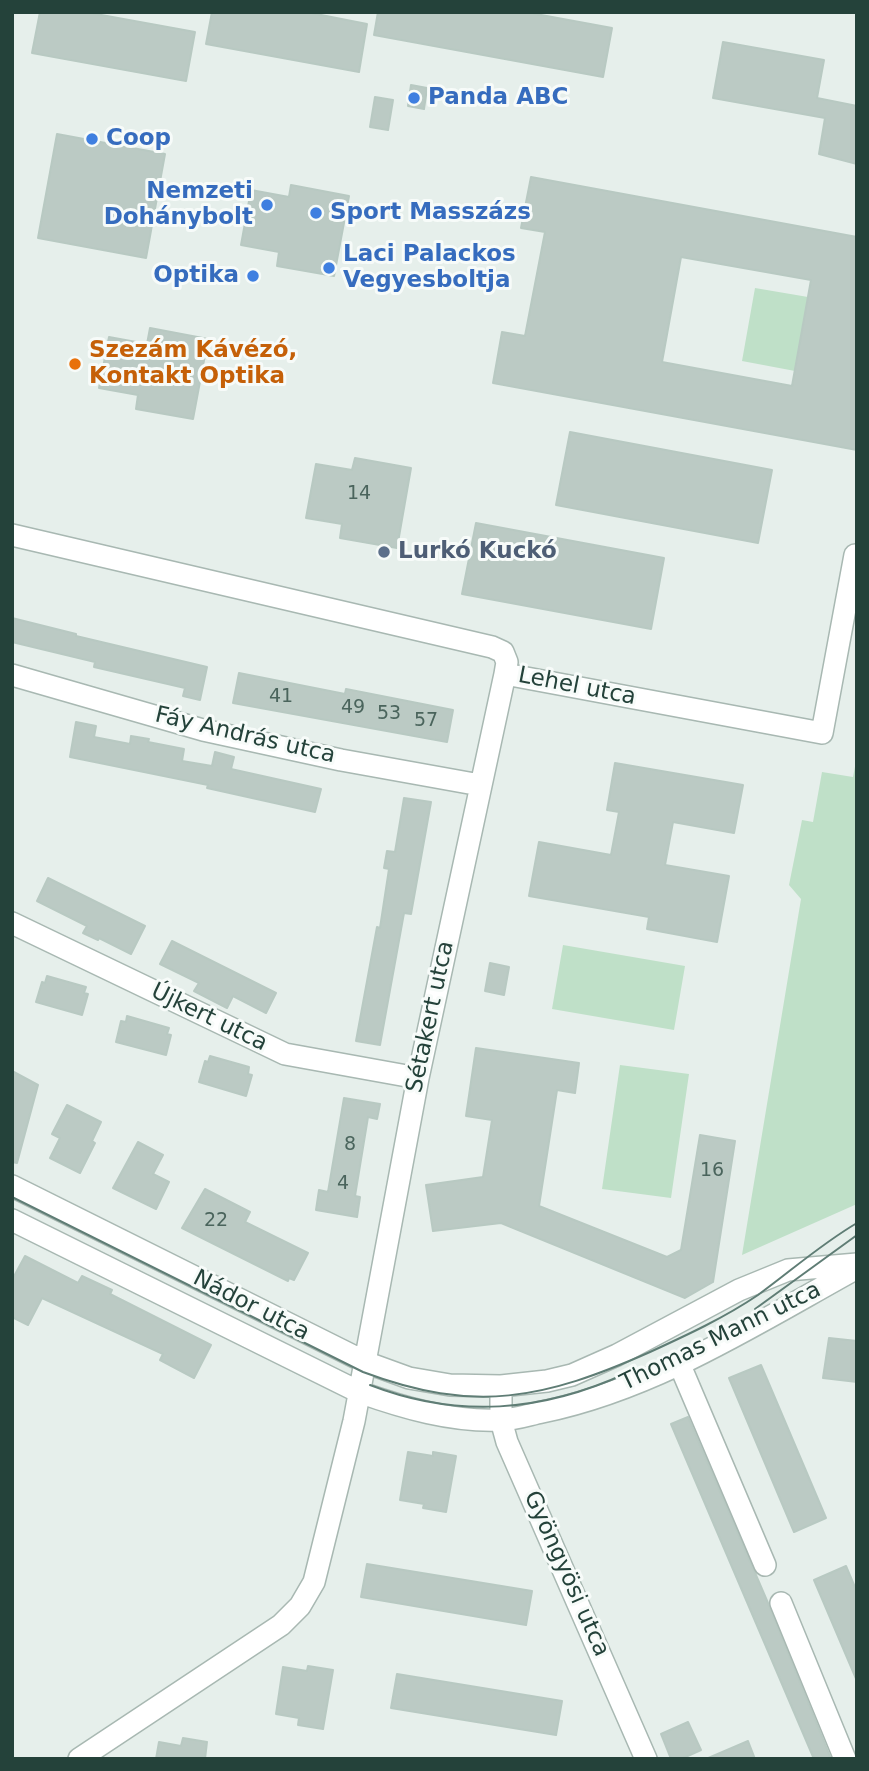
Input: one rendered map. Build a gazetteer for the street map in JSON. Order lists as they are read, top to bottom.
{
  "streets": {
    "street": [
      "Lehel utca",
      "Fáy András utca",
      "Sétakert utca",
      "Újkert utca",
      "Nádor utca",
      "Thomas Mann utca",
      "Gyöngyösi utca"
    ]
  },
  "crossings": [
    ["Lehel utca", "Sétakert utca"],
    ["Fáy András utca", "Sétakert utca"],
    ["Sétakert utca", "Újkert utca"],
    ["Sétakert utca", "Nádor utca"],
    ["Nádor utca", "Thomas Mann utca"],
    ["Nádor utca", "Gyöngyösi utca"],
    ["Thomas Mann utca", "Gyöngyösi utca"]
  ],
  "places": [
    "Panda ABC",
    "Coop",
    "Nemzeti Dohánybolt",
    "Sport Masszázs",
    "Laci Palackos Vegyesboltja",
    "Optika",
    "Szezám Kávézó, Kontakt Optika",
    "Lurkó Kuckó"
  ],
  "house_numbers": [
    "14",
    "41",
    "49",
    "53",
    "57",
    "8",
    "16",
    "4",
    "22"
  ]
}
